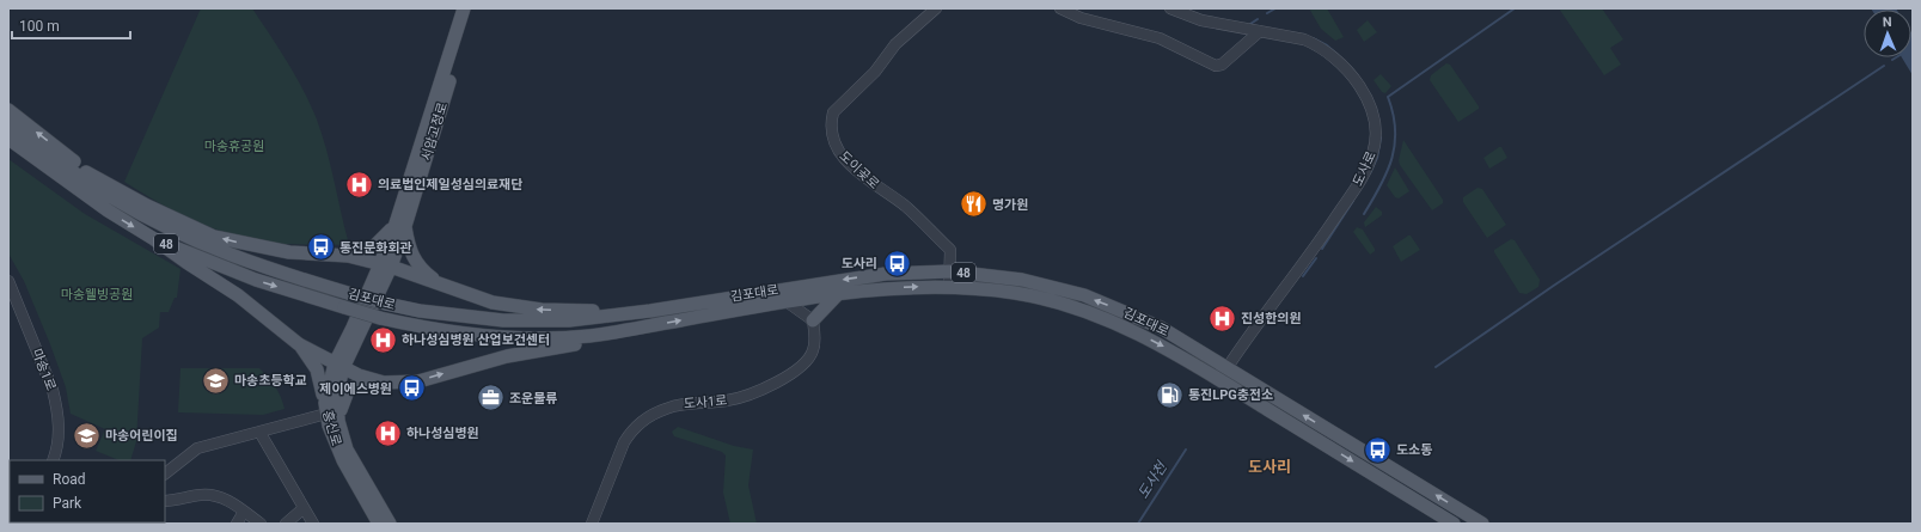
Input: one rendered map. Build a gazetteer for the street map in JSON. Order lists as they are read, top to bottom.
{
  "streets": {
    "main road": [
      "서암고정로",
      "48",
      "김포대로",
      "흥신로"
    ],
    "street": [
      "도사로",
      "도이곶로",
      "마송1로",
      "도사1로"
    ]
  },
  "crossings": [
    ["서암고정로", "흥신로"],
    ["도사로", "김포대로"],
    ["도이곶로", "김포대로"]
  ],
  "districts": ["도사리"],
  "water": ["도사천"],
  "parks": ["마송휴공원", "마송웰빙공원"],
  "places": {
    "hospital": [
      "의료법인제일성심의료재단",
      "진성한의원",
      "하나성심병원 산업보건센터",
      "하나성심병원"
    ],
    "restaurant": ["명가원"],
    "bus stop": [
      "통진문화회관",
      "도사리",
      "제이에스병원",
      "도소동"
    ],
    "school or university": ["마송초등학교", "마송어린이집"],
    "fuel station": ["통진LPG충전소"],
    "office": ["조운물류"]
  },
  "legend": ["Road", "Park"],
  "scale_bar": "100 m",
  "north": "top"
}
